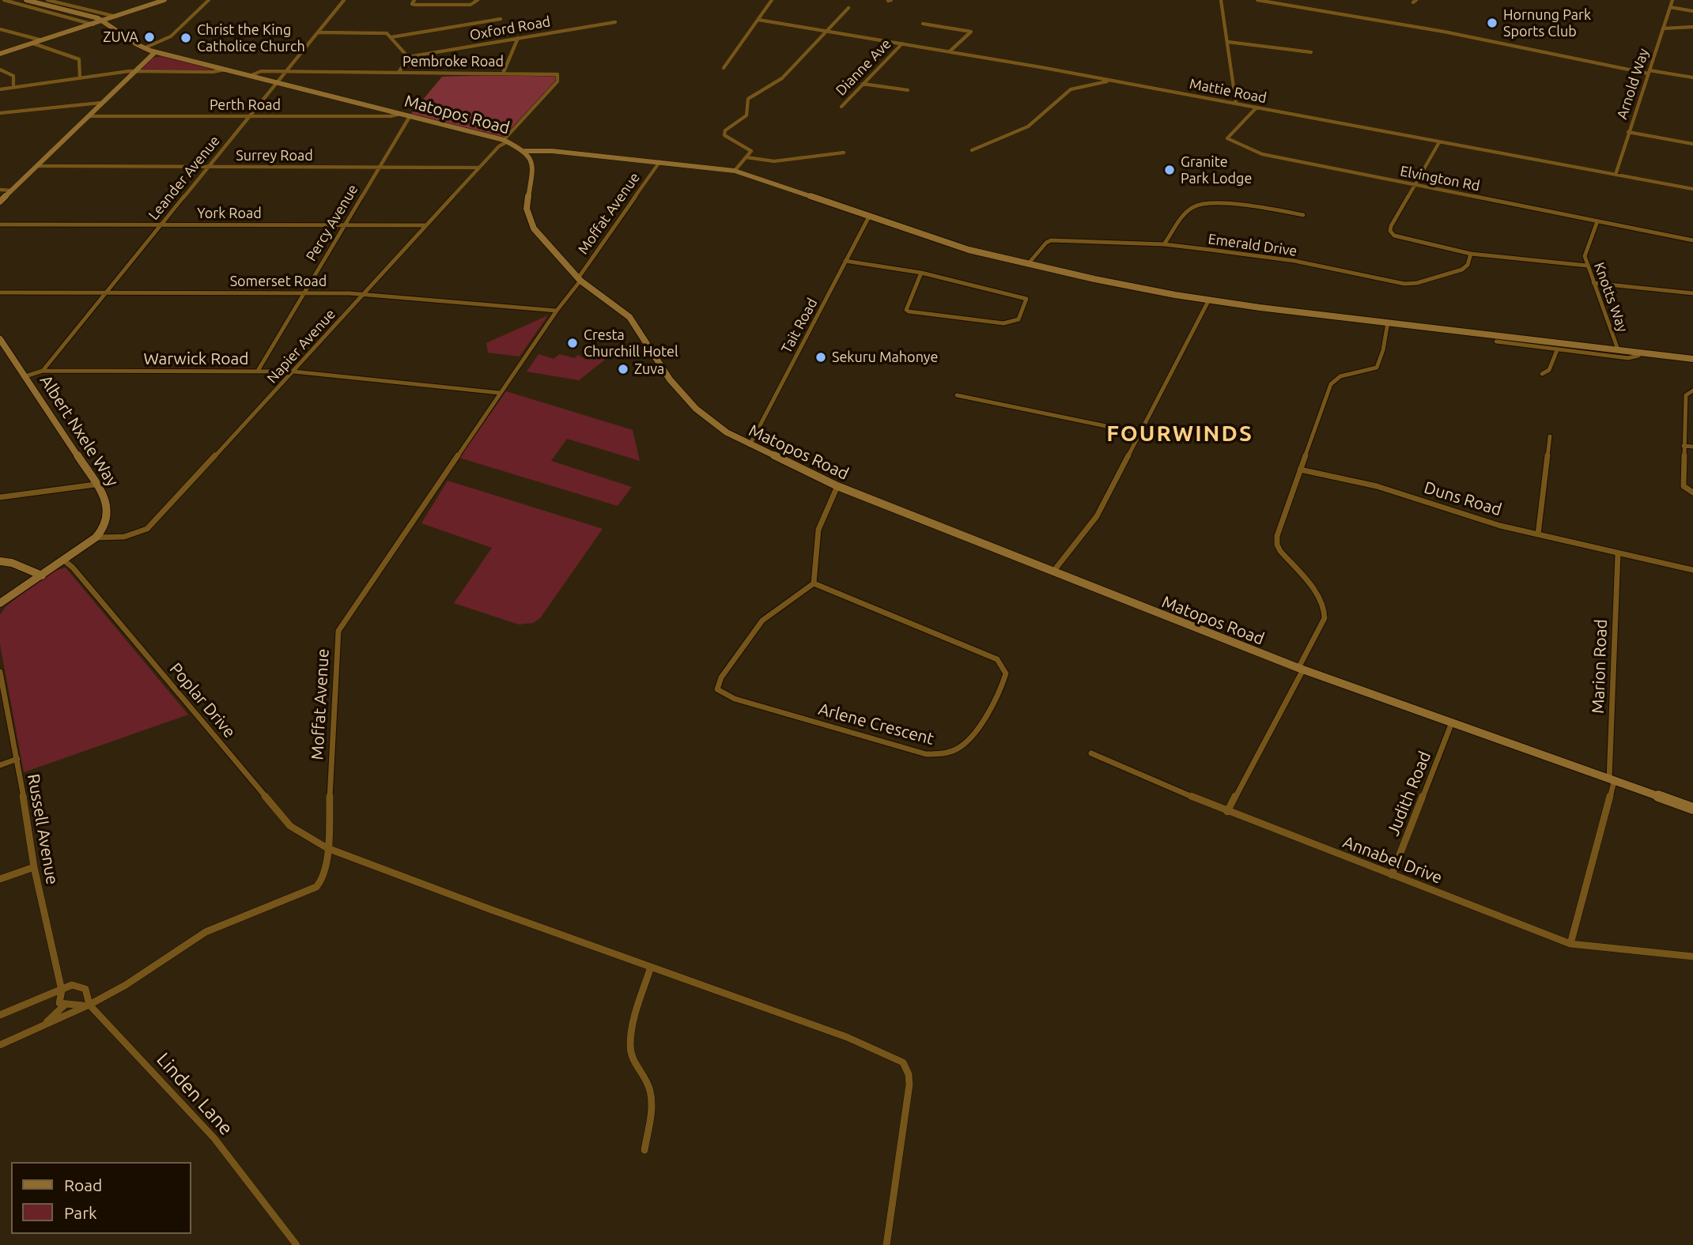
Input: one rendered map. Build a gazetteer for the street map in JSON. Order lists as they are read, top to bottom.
{
  "streets": {
    "main road": ["Matopos Road", "Albert Nxele Way"],
    "street": [
      "Oxford Road",
      "Pembroke Road",
      "Dianne Ave",
      "Arnold Way",
      "Mattie Road",
      "Perth Road",
      "Surrey Road",
      "Leander Avenue",
      "Elvington Rd",
      "York Road",
      "Moffat Avenue",
      "Percy Avenue",
      "Emerald Drive",
      "Somerset Road",
      "Knotts Way",
      "Tait Road",
      "Napier Avenue",
      "Warwick Road",
      "Duns Road",
      "Marion Road",
      "Poplar Drive",
      "Arlene Crescent",
      "Judith Road",
      "Russell Avenue",
      "Annabel Drive",
      "Linden Lane"
    ]
  },
  "crossings": [
    ["Pembroke Road", "Matopos Road"],
    ["Pembroke Road", "Leander Avenue"],
    ["Pembroke Road", "Napier Avenue"],
    ["Dianne Ave", "Mattie Road"],
    ["Arnold Way", "Mattie Road"],
    ["Mattie Road", "Elvington Rd"],
    ["Perth Road", "Matopos Road"],
    ["Perth Road", "Leander Avenue"],
    ["Matopos Road", "Leander Avenue"],
    ["Matopos Road", "Moffat Avenue"],
    ["Matopos Road", "Percy Avenue"],
    ["Matopos Road", "Tait Road"],
    ["Matopos Road", "Napier Avenue"],
    ["Matopos Road", "Marion Road"],
    ["Matopos Road", "Judith Road"],
    ["Surrey Road", "Leander Avenue"],
    ["Surrey Road", "Percy Avenue"],
    ["Surrey Road", "Napier Avenue"],
    ["Leander Avenue", "York Road"],
    ["Leander Avenue", "Somerset Road"],
    ["Leander Avenue", "Warwick Road"],
    ["Elvington Rd", "Knotts Way"],
    ["York Road", "Percy Avenue"],
    ["York Road", "Napier Avenue"],
    ["Moffat Avenue", "Somerset Road"],
    ["Moffat Avenue", "Warwick Road"],
    ["Moffat Avenue", "Poplar Drive"],
    ["Moffat Avenue", "Linden Lane"],
    ["Percy Avenue", "Somerset Road"],
    ["Percy Avenue", "Warwick Road"],
    ["Somerset Road", "Napier Avenue"],
    ["Napier Avenue", "Warwick Road"],
    ["Napier Avenue", "Albert Nxele Way"],
    ["Warwick Road", "Albert Nxele Way"],
    ["Albert Nxele Way", "Poplar Drive"],
    ["Duns Road", "Marion Road"],
    ["Marion Road", "Annabel Drive"],
    ["Judith Road", "Annabel Drive"],
    ["Russell Avenue", "Linden Lane"]
  ],
  "districts": ["FOURWINDS"],
  "places": [
    "Hornung Park Sports Club",
    "ZUVA",
    "Christ the King Catholice Church",
    "Granite Park Lodge",
    "Cresta Churchill Hotel",
    "Sekuru Mahonye",
    "Zuva"
  ],
  "legend": ["Road", "Park"]
}
